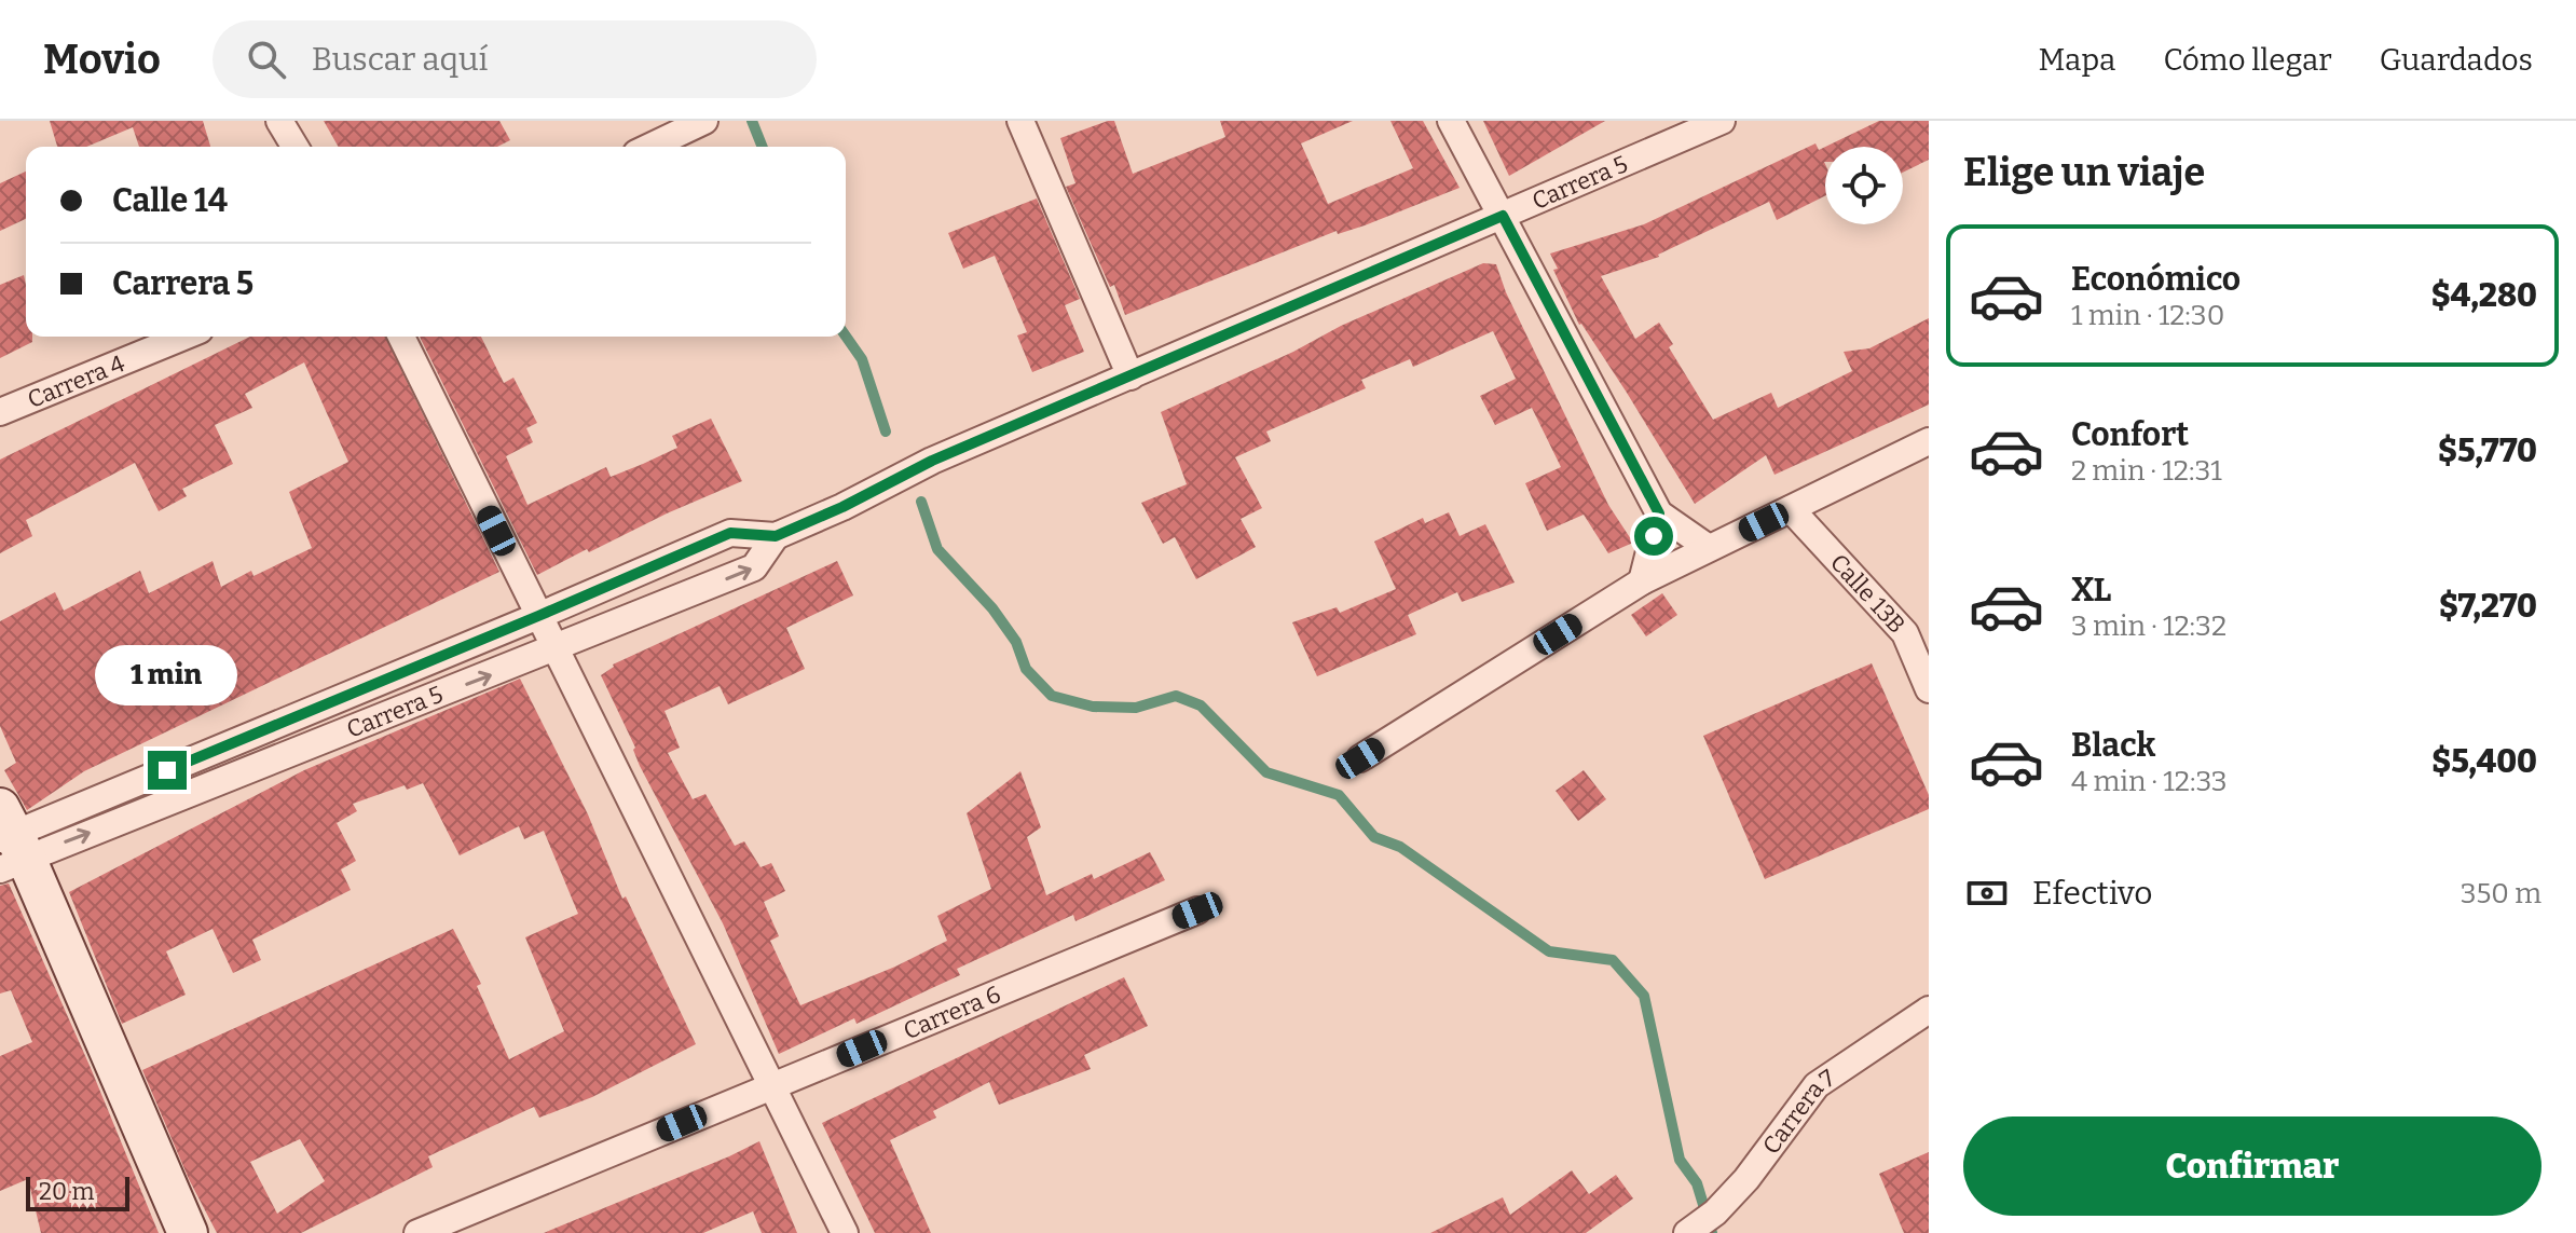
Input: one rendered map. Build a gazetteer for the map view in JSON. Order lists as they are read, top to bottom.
{
  "streets": {
    "street": [
      "Carrera 5",
      "Carrera 4",
      "Calle 13B",
      "Carrera 6",
      "Carrera 7"
    ]
  },
  "scale_bar": "20 m",
  "page": {
    "header": "Movio",
    "search": "Buscar aquí",
    "nav": ["Mapa", "Cómo llegar", "Guardados"],
    "heading": "Elige un viaje",
    "banner": ["Calle 14", "Carrera 5"],
    "list": [
      {
        "name": "Económico",
        "note": "1 min · 12:30",
        "value": "$4,280"
      },
      {
        "name": "Confort",
        "note": "2 min · 12:31",
        "value": "$5,770"
      },
      {
        "name": "XL",
        "note": "3 min · 12:32",
        "value": "$7,270"
      },
      {
        "name": "Black",
        "note": "4 min · 12:33",
        "value": "$5,400"
      }
    ],
    "bubble": "1 min",
    "pay": ["Efectivo", "350 m"],
    "buttons": "Confirmar",
    "scale": "20 m"
  }
}
